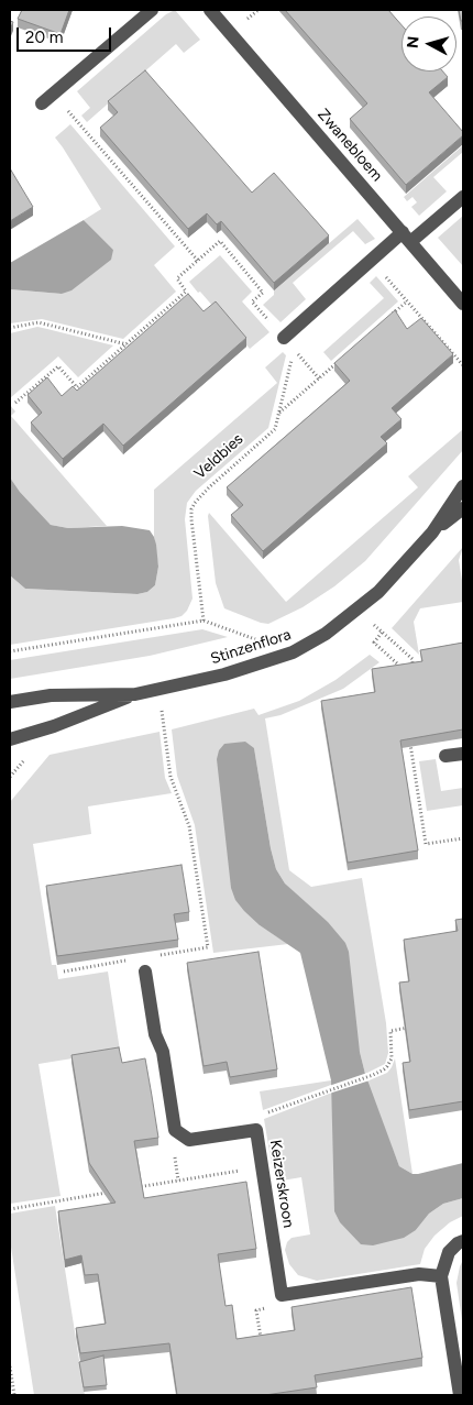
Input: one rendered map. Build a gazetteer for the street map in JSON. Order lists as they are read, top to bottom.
{
  "streets": {
    "street": ["Zwanebloem", "Stinzenflora", "Keizerskroon"],
    "path": ["Veldbies"]
  },
  "scale_bar": "20 m",
  "north": "left"
}
